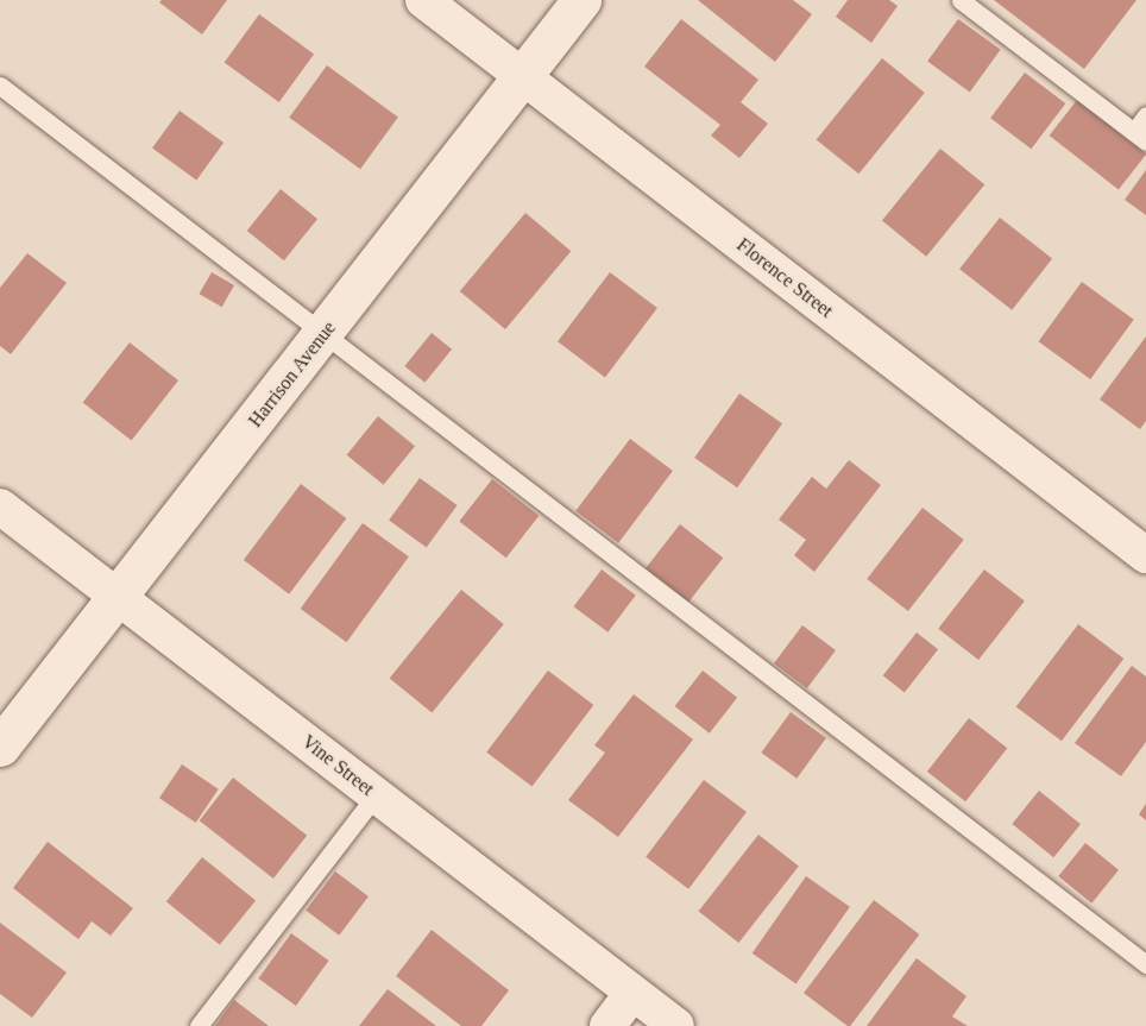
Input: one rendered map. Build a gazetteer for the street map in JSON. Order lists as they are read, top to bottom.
{
  "streets": {
    "street": ["Florence Street", "Harrison Avenue", "Vine Street"]
  },
  "crossings": [
    ["Florence Street", "Harrison Avenue"],
    ["Harrison Avenue", "Vine Street"]
  ]
}
